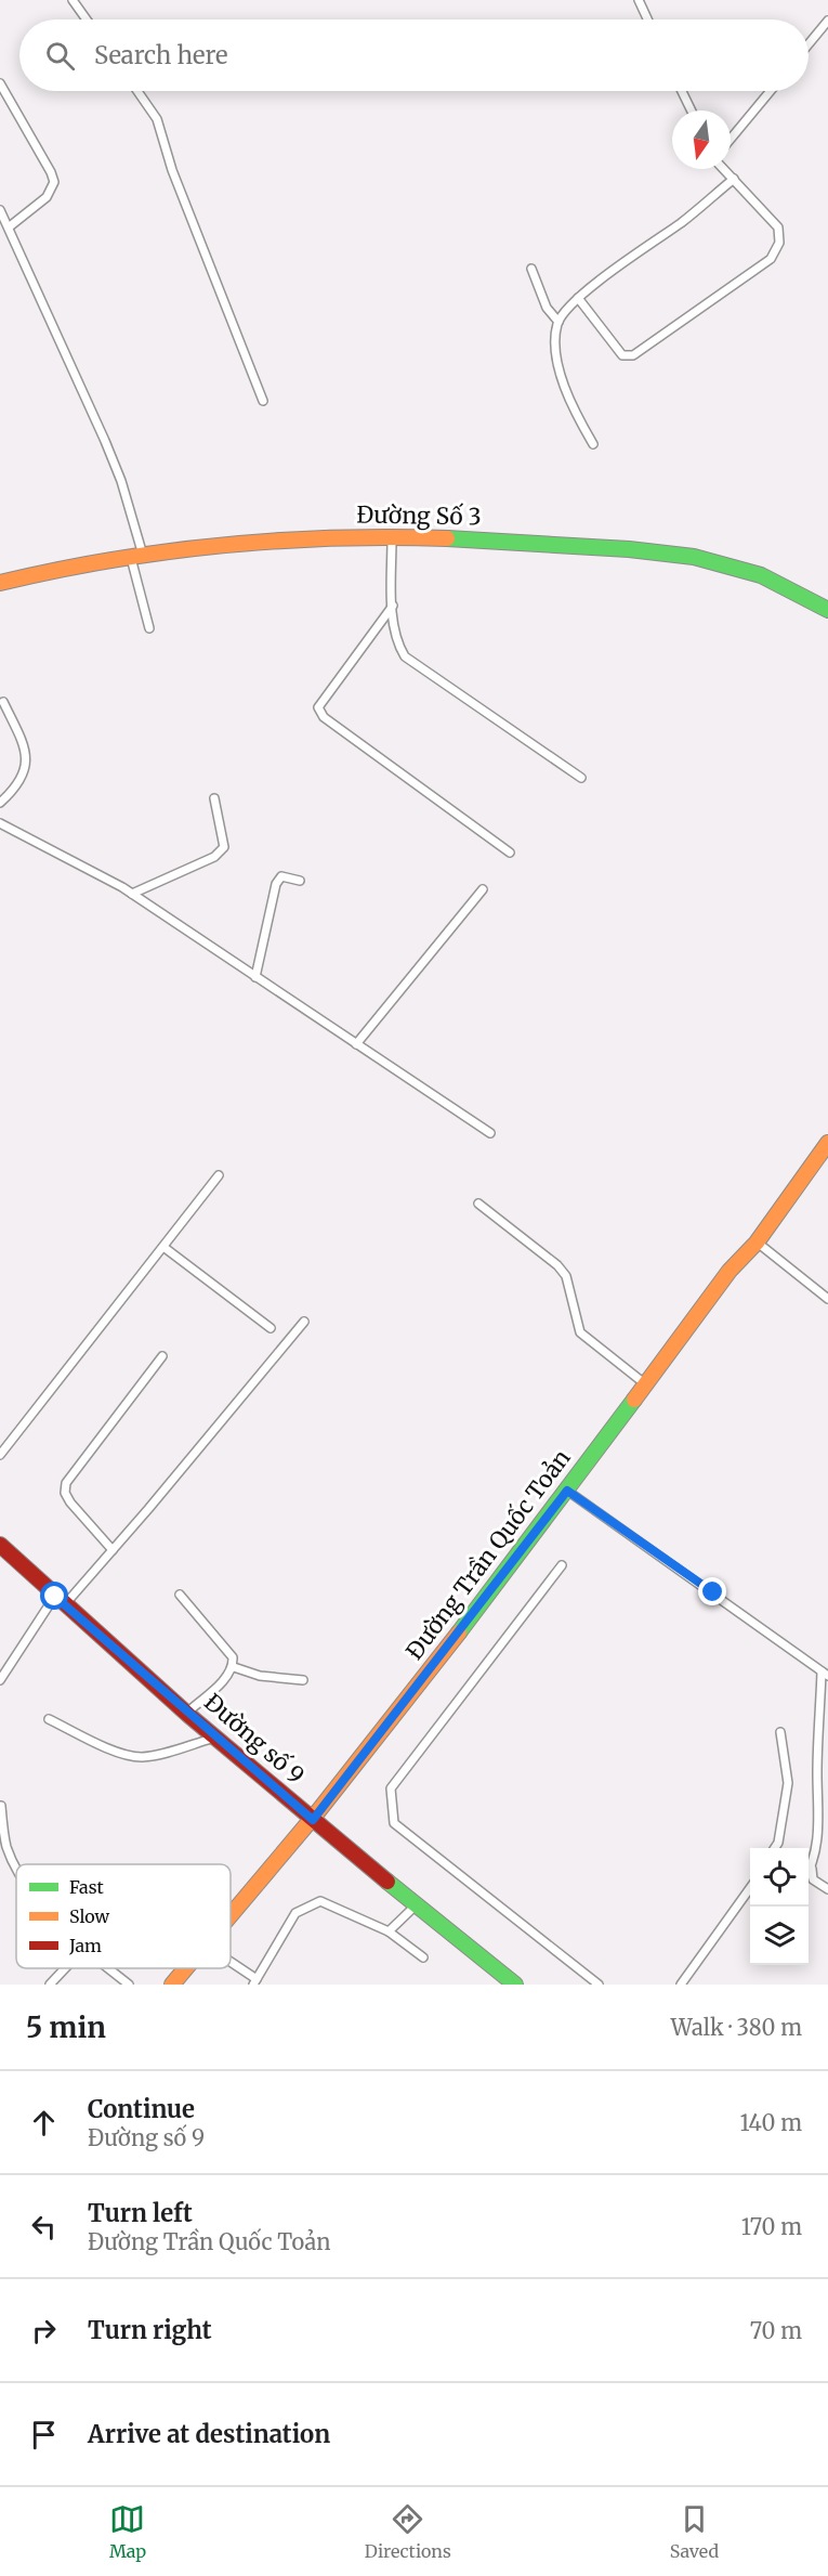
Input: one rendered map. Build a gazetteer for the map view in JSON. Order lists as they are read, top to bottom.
{
  "streets": {
    "street": ["Đường Số 3", "Đường Trần Quốc Toản", "Đường số 9"]
  },
  "crossings": [
    ["Đường Trần Quốc Toản", "Đường số 9"]
  ],
  "legend": ["Fast", "Slow", "Jam"],
  "north": "bottom",
  "page": {
    "search": "Search here",
    "heading": ["5 min", "Walk · 380 m"],
    "list": [
      ["Continue", "Đường số 9", "140 m"],
      ["Turn left", "Đường Trần Quốc Toản", "170 m"],
      ["Turn right", "70 m"],
      "Arrive at destination"
    ],
    "nav": ["Map", "Directions", "Saved"]
  }
}
